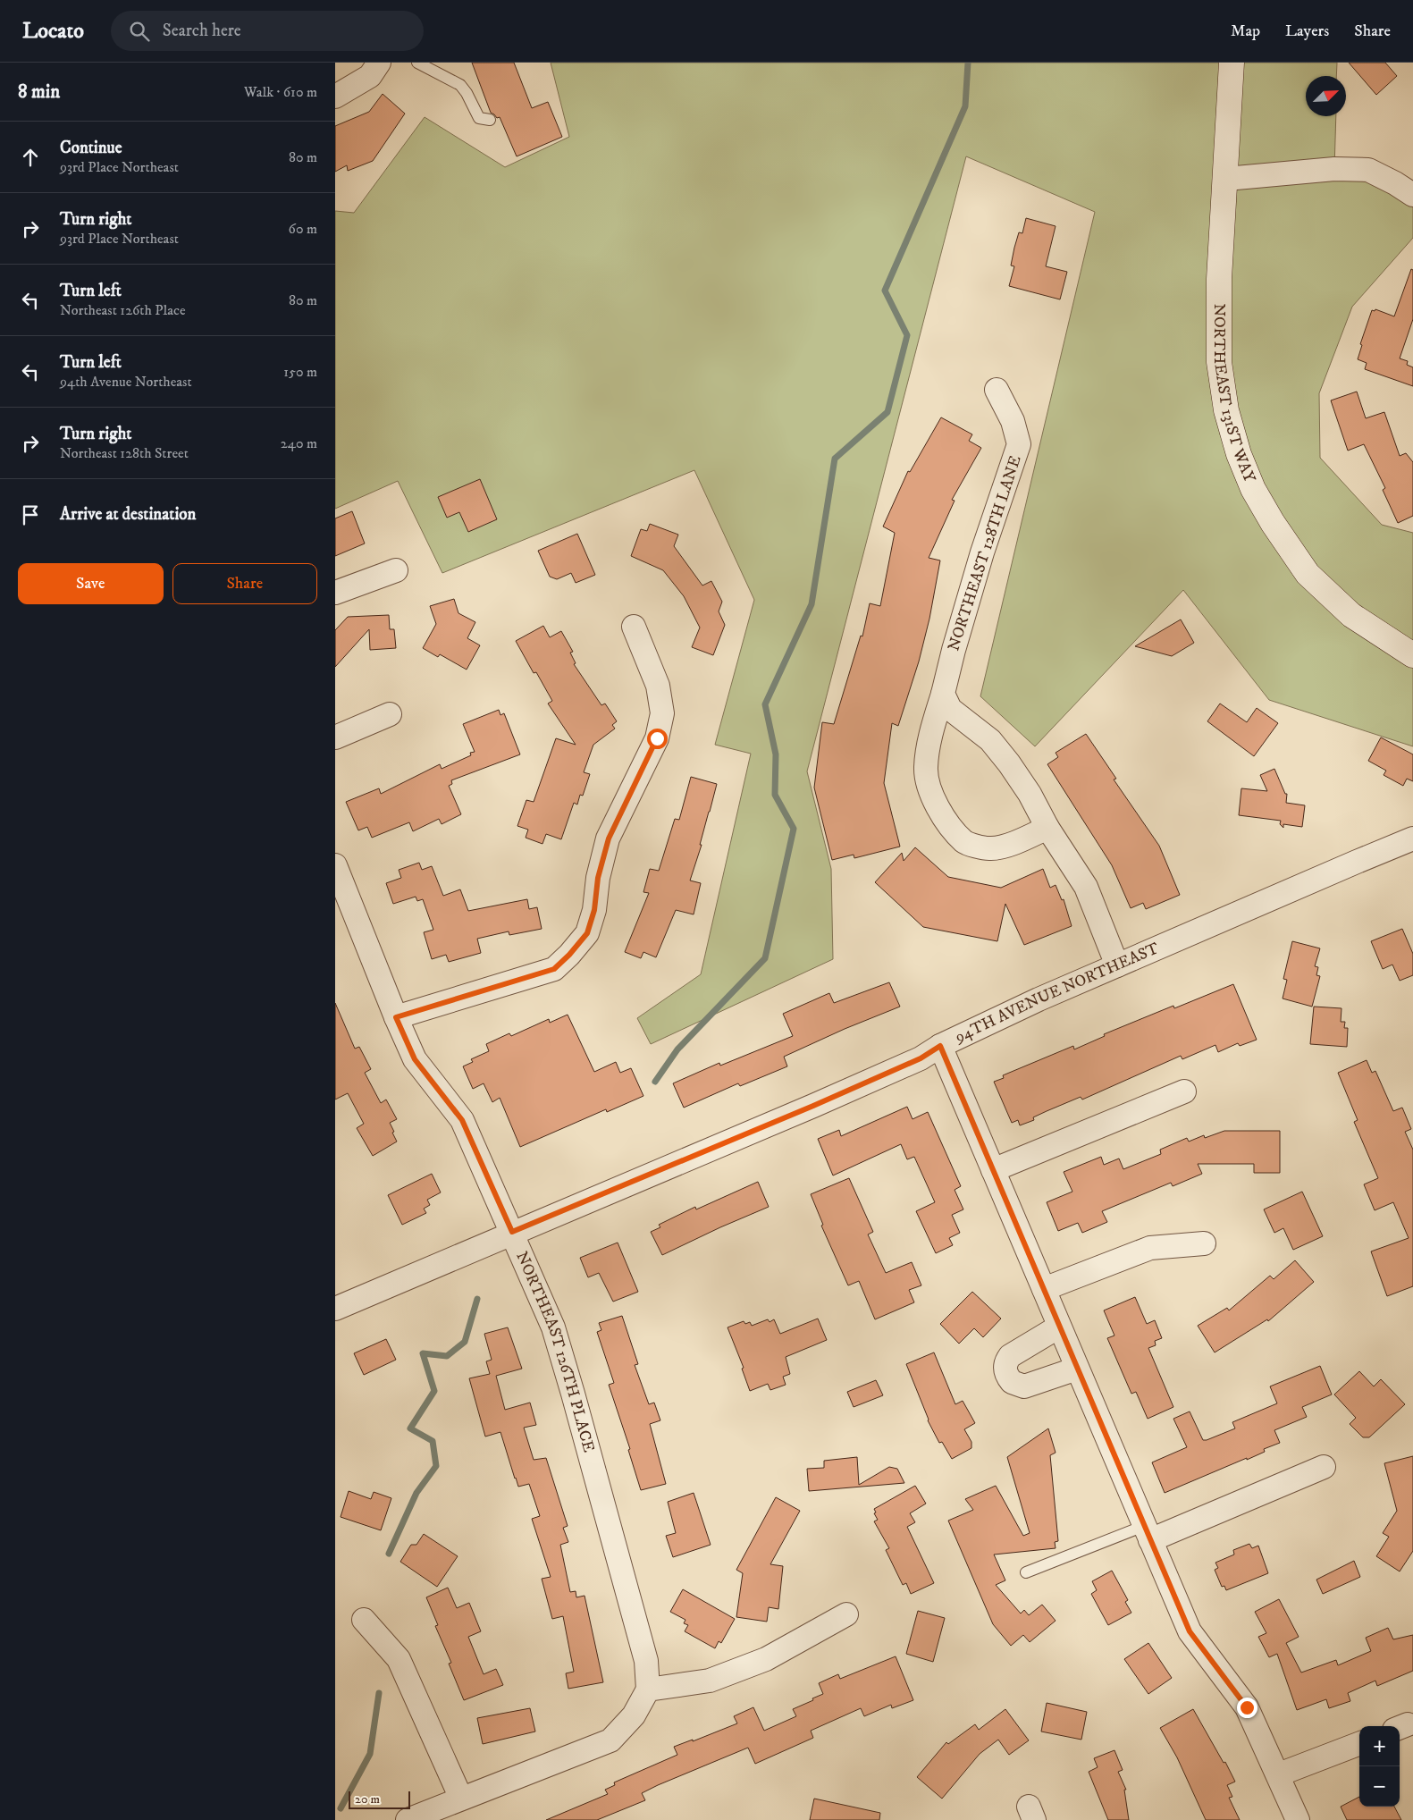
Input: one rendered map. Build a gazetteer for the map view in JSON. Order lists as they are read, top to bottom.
{
  "streets": {
    "street": [
      "NORTHEAST 131ST WAY",
      "NORTHEAST 128TH LANE",
      "94TH AVENUE NORTHEAST",
      "NORTHEAST 126TH PLACE"
    ]
  },
  "crossings": [
    ["94TH AVENUE NORTHEAST", "NORTHEAST 126TH PLACE"]
  ],
  "scale_bar": "20 m",
  "north": "top right",
  "page": {
    "header": "Locato",
    "search": "Search here",
    "nav": ["Map", "Layers", "Share"],
    "heading": ["8 min", "Walk · 610 m"],
    "list": [
      ["Continue", "93rd Place Northeast", "80 m"],
      ["Turn right", "93rd Place Northeast", "60 m"],
      ["Turn left", "Northeast 126th Place", "80 m"],
      ["Turn left", "94th Avenue Northeast", "150 m"],
      ["Turn right", "Northeast 128th Street", "240 m"],
      "Arrive at destination"
    ],
    "buttons": ["Save", "Share"],
    "map_buttons": ["+", "−"],
    "scale": "20 m"
  }
}
